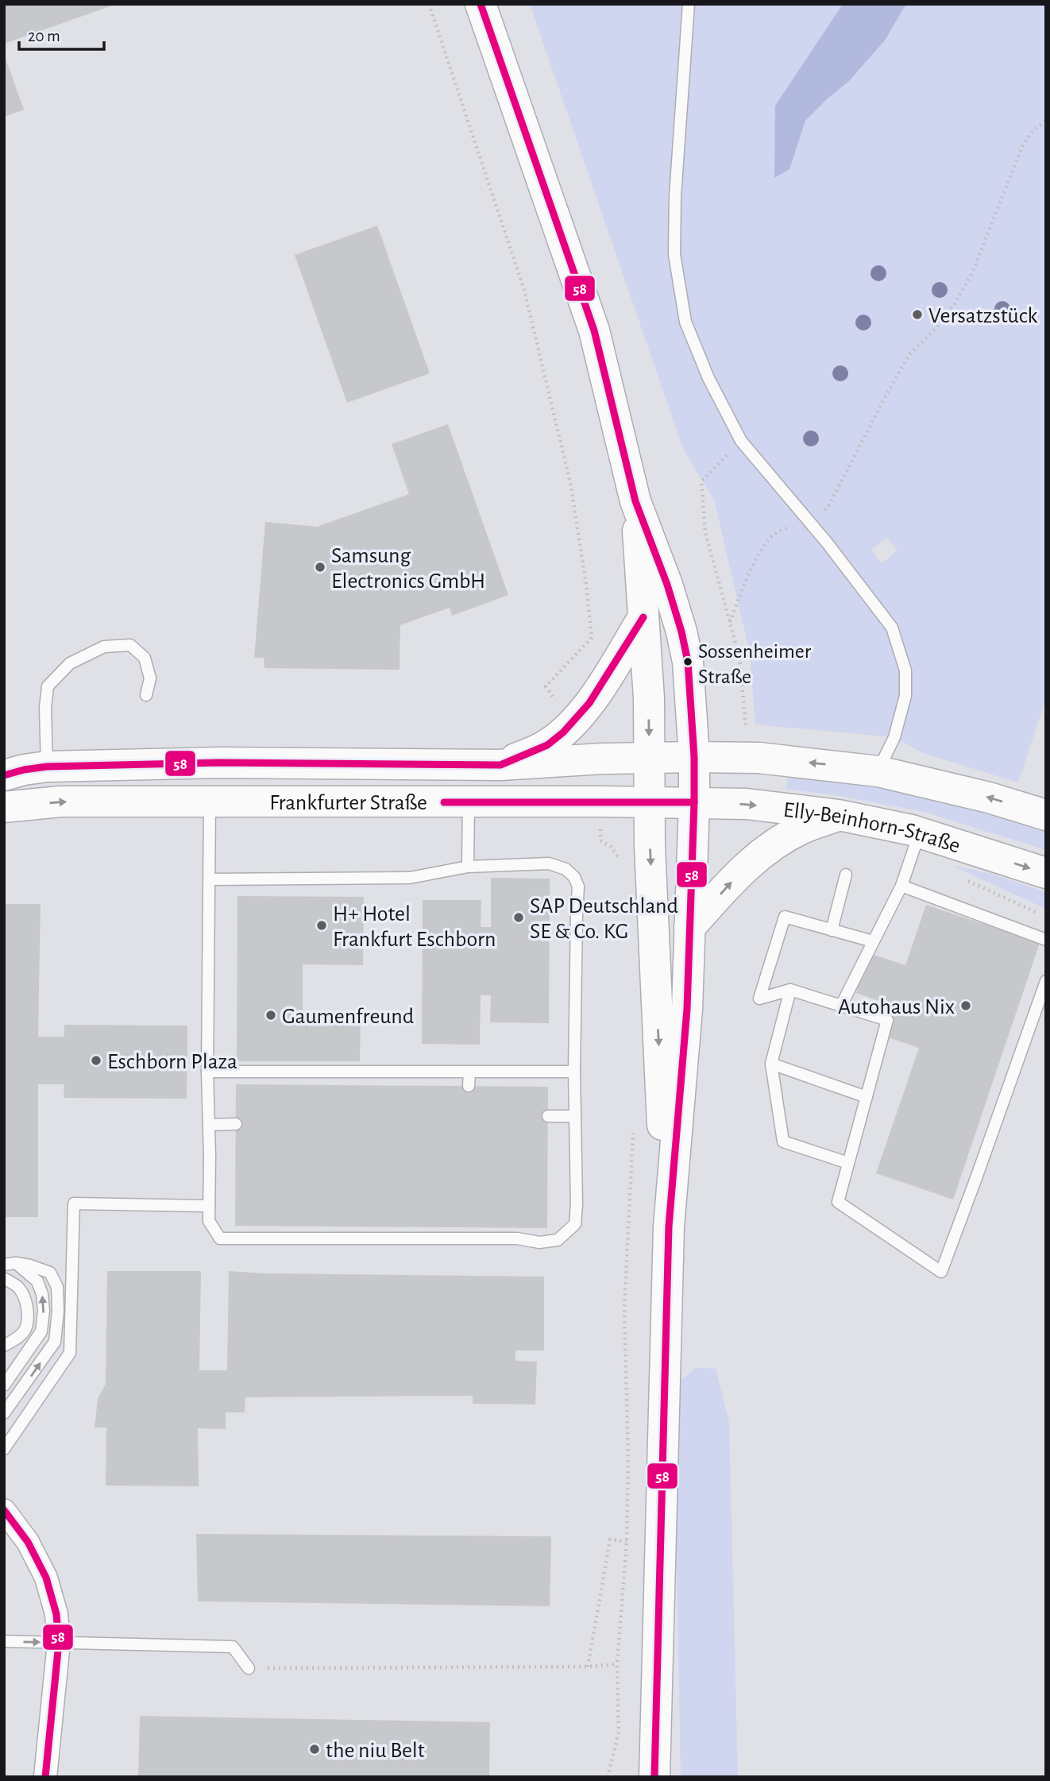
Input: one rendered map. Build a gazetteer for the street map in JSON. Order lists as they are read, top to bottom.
{
  "streets": {
    "street": ["Frankfurter Straße", "Elly-Beinhorn-Straße"]
  },
  "crossings": [
    ["Frankfurter Straße", "Elly-Beinhorn-Straße"]
  ],
  "places": [
    "Versatzstück",
    "Samsung Electronics GmbH",
    "Sossenheimer Straße",
    "SAP Deutschland SE & Co. KG",
    "H+ Hotel Frankfurt Eschborn",
    "Autohaus Nix",
    "Gaumenfreund",
    "Eschborn Plaza",
    "the niu Belt"
  ],
  "lines": ["transit line 58"],
  "scale_bar": "20 m"
}
